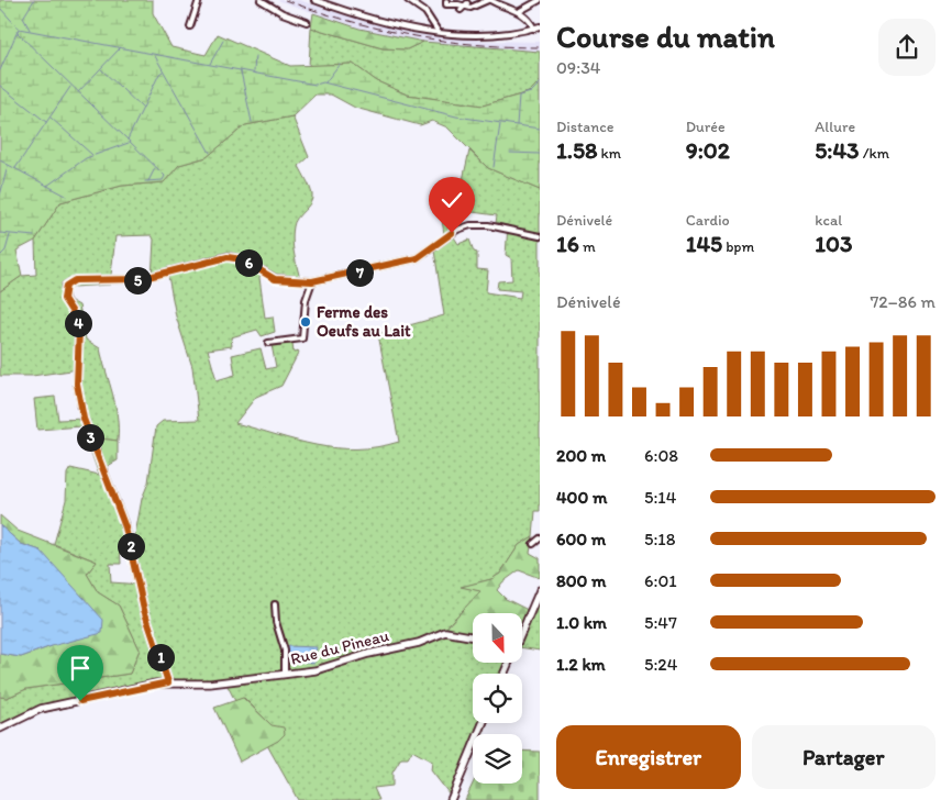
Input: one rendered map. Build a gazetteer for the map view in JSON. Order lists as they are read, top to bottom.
{
  "streets": {
    "street": ["Rue du Pineau"]
  },
  "places": ["Ferme des Oeufs au Lait"],
  "north": "bottom",
  "page": {
    "heading": ["Course du matin", "09:34"],
    "stats": [
      ["Distance", "1.58 km"],
      ["Durée", "9:02"],
      ["Allure", "5:43 /km"],
      ["Dénivelé", "16 m"],
      ["Cardio", "145 bpm"],
      ["kcal", "103"]
    ],
    "pins": [
      "6",
      "7",
      "5",
      "4",
      "3",
      "2",
      "1"
    ],
    "chart": ["Dénivelé", "72–86 m"],
    "list": [
      {
        "name": "200 m",
        "note": "6:08"
      },
      {
        "name": "400 m",
        "note": "5:14"
      },
      {
        "name": "600 m",
        "note": "5:18"
      },
      {
        "name": "800 m",
        "note": "6:01"
      },
      {
        "name": "1.0 km",
        "note": "5:47"
      },
      {
        "name": "1.2 km",
        "note": "5:24"
      }
    ],
    "buttons": ["Enregistrer", "Partager"]
  }
}
